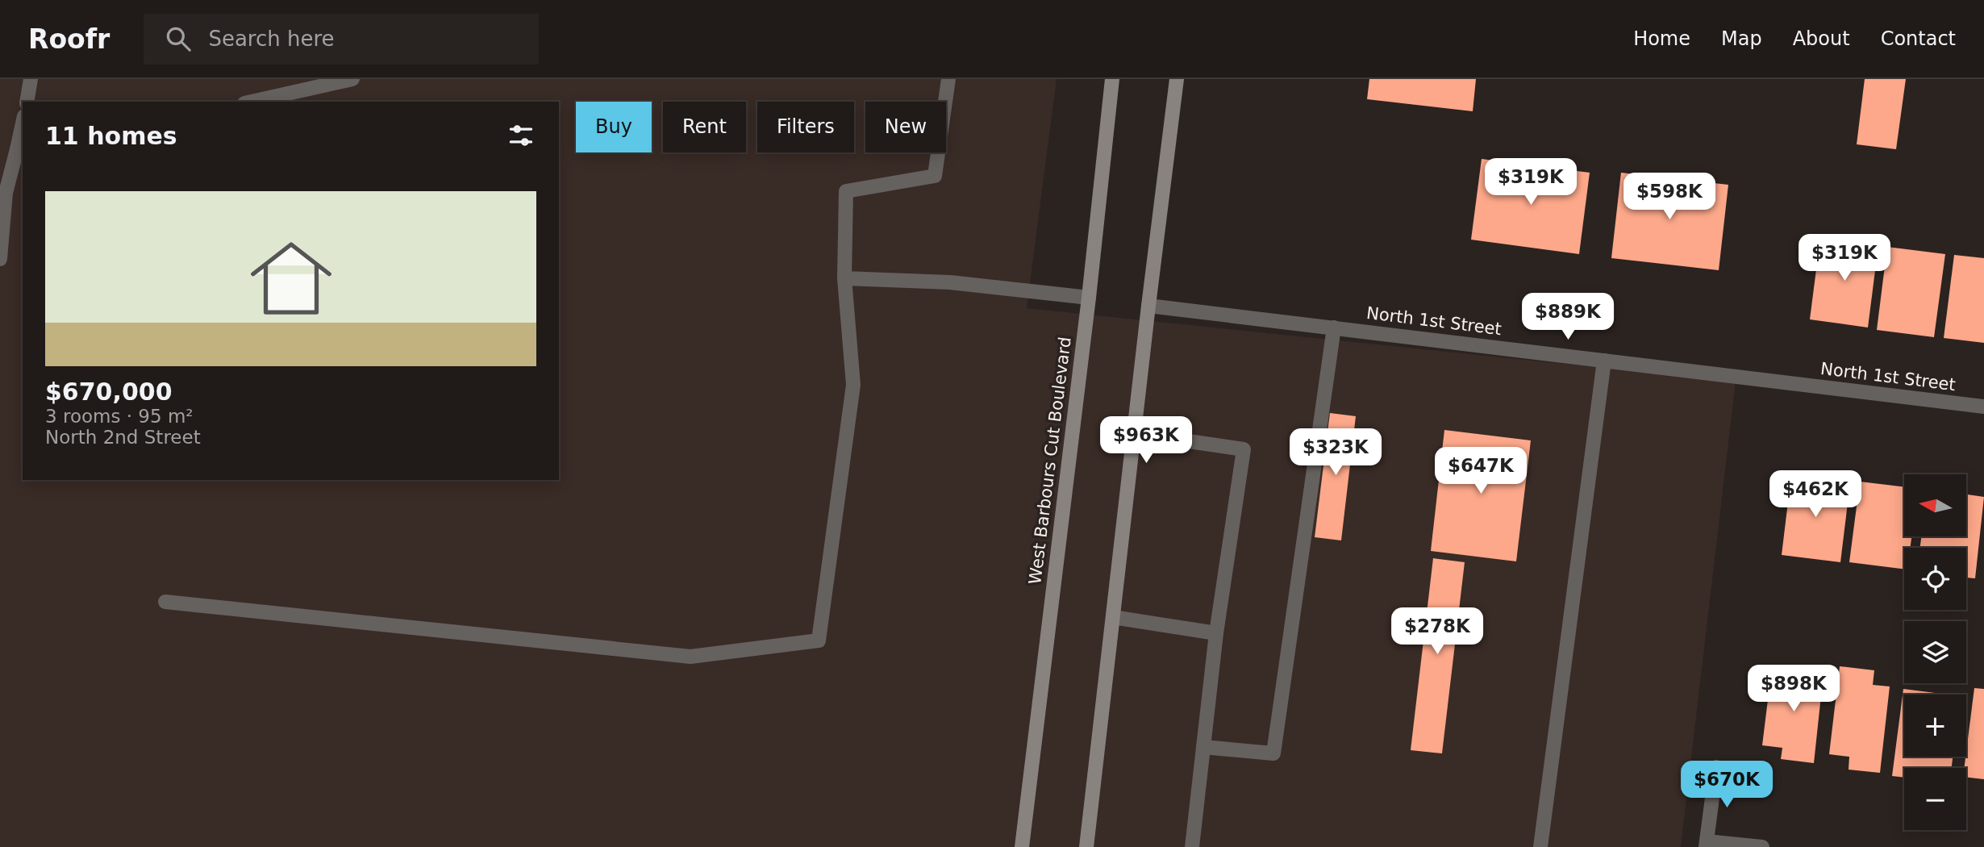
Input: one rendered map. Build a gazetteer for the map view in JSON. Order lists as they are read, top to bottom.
{
  "streets": {
    "street": ["North 1st Street", "West Barbours Cut Boulevard"]
  },
  "north": "left",
  "page": {
    "header": "Roofr",
    "search": "Search here",
    "nav": [
      "Home",
      "Map",
      "About",
      "Contact"
    ],
    "chip": [
      "Buy",
      "Rent",
      "Filters",
      "New"
    ],
    "heading": "11 homes",
    "price": [
      "$319K",
      "$598K",
      "$319K",
      "$889K",
      "$963K",
      "$323K",
      "$647K",
      "$462K",
      "$278K",
      "$898K",
      "$670K"
    ],
    "list": [
      {
        "name": "$670,000",
        "note": "3 rooms · 95 m² · North 2nd Street"
      }
    ],
    "map_buttons": ["+", "−"]
  }
}
